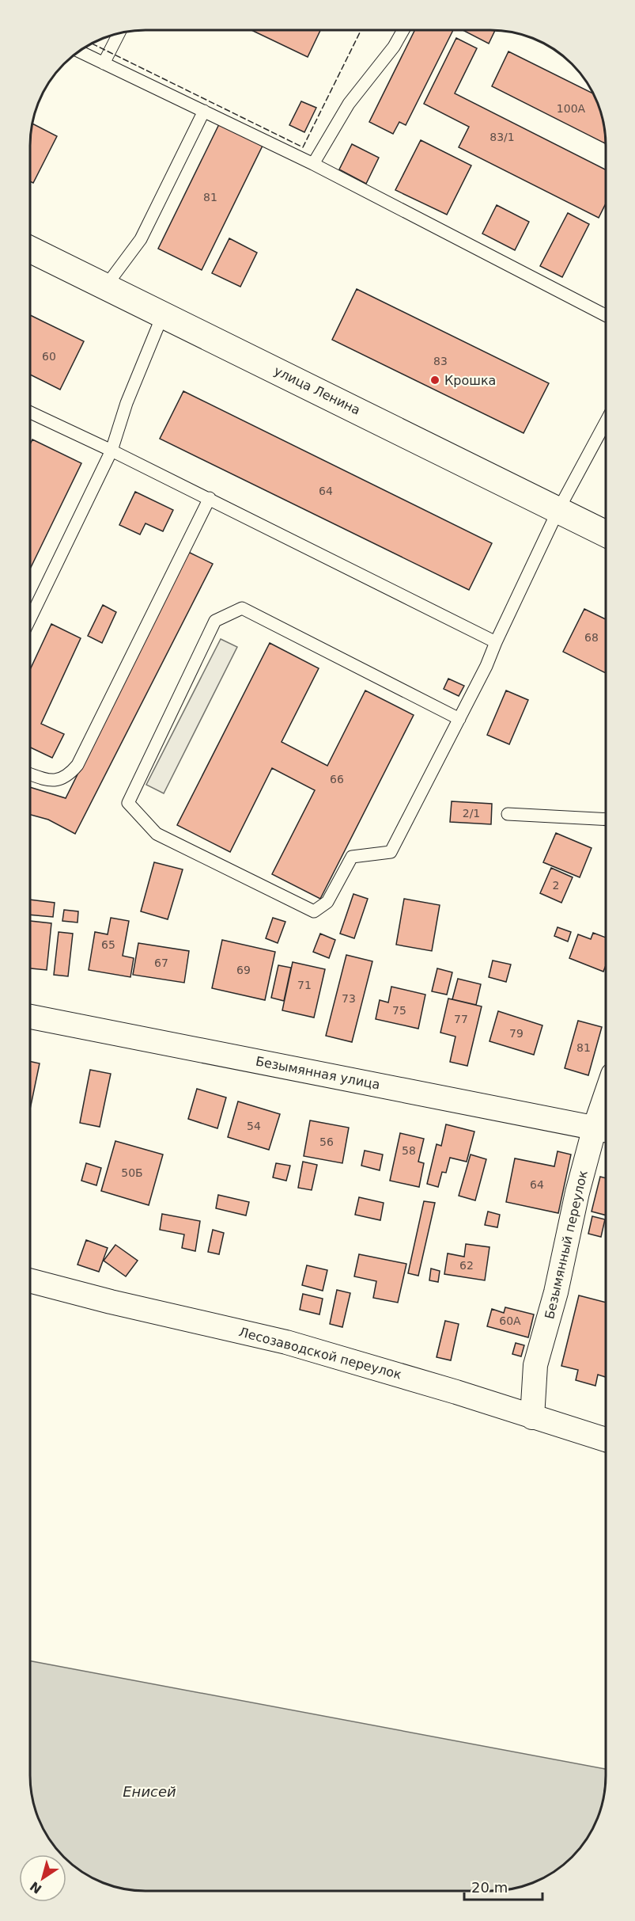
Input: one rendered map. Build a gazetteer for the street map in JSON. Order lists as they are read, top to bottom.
{
  "streets": {
    "street": [
      "улица Ленина",
      "Безымянная улица",
      "Безымянный переулок",
      "Лесозаводской переулок"
    ]
  },
  "crossings": [
    ["Безымянная улица", "Безымянный переулок"],
    ["Безымянный переулок", "Лесозаводской переулок"]
  ],
  "water": ["Енисей"],
  "places": ["Крошка"],
  "house_numbers": [
    "100А",
    "83/1",
    "81",
    "60",
    "83",
    "64",
    "68",
    "66",
    "2/1",
    "2",
    "65",
    "67",
    "69",
    "71",
    "73",
    "75",
    "77",
    "79",
    "81",
    "54",
    "56",
    "58",
    "50Б",
    "64",
    "62",
    "60А"
  ],
  "scale_bar": "20 m",
  "north": "bottom left"
}
